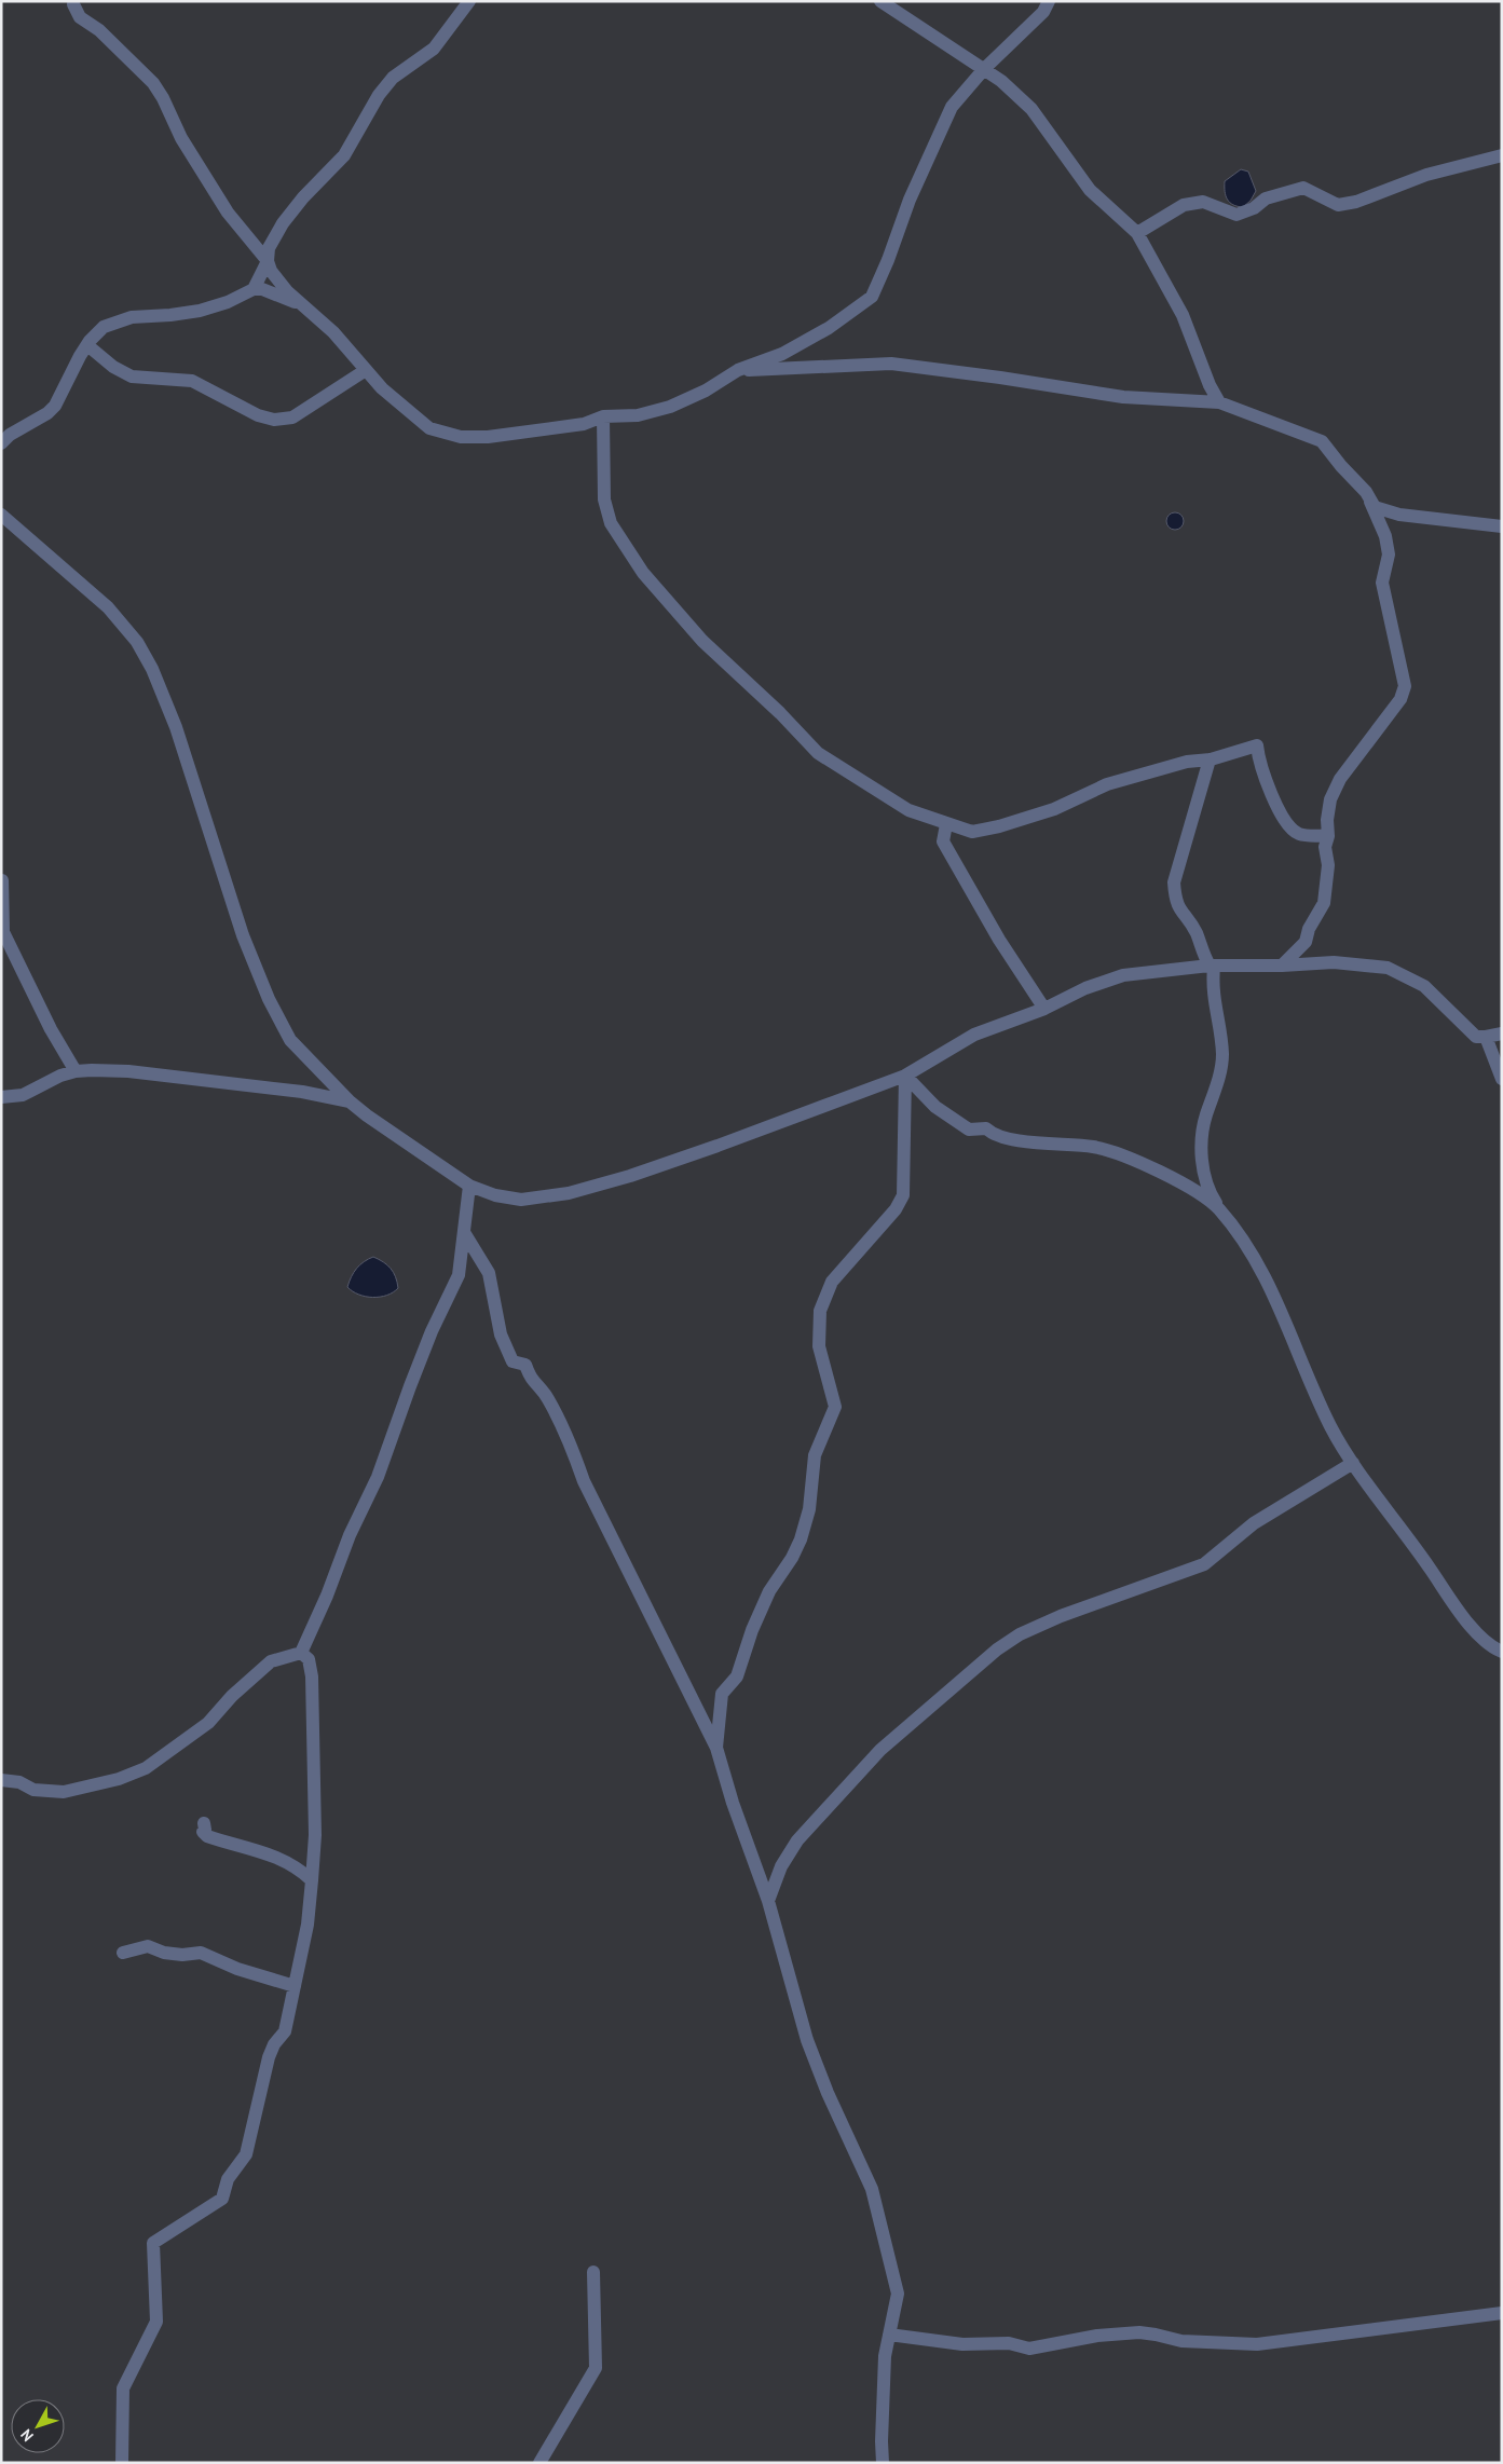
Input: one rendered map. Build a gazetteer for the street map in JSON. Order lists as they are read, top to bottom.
{
  "north": "bottom left"
}
